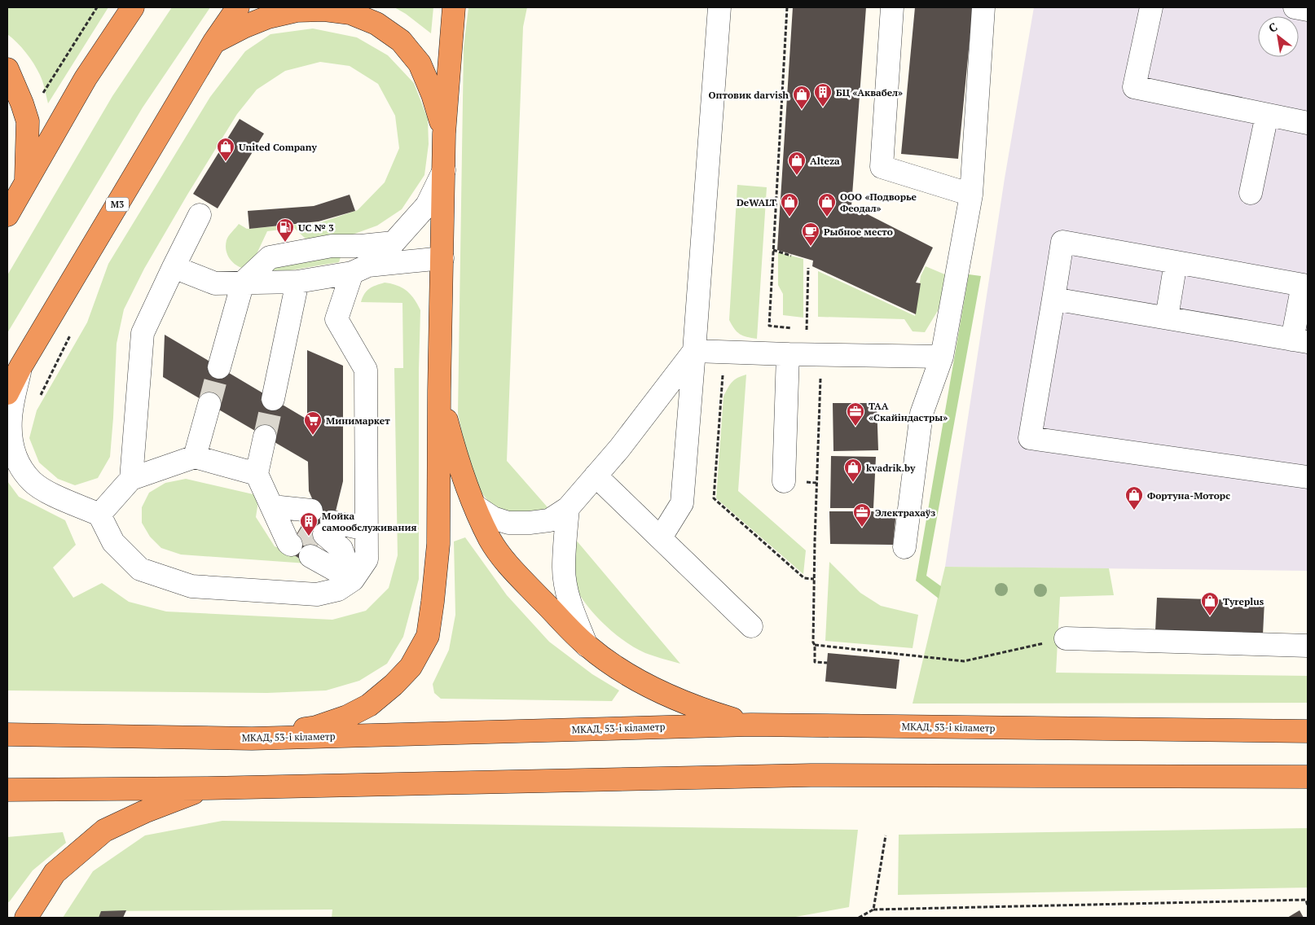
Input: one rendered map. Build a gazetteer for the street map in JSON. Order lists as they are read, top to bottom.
{
  "streets": {
    "highway": ["М3", "МКАД, 53-і кіламетр"]
  },
  "places": {
    "building": ["БЦ «Аквабел»", "Мойка самообслуживания"],
    "shop": [
      "Оптовик darvish",
      "United Company",
      "Alteza",
      "DeWALT",
      "ООО «Подворье Феодал»",
      "kvadrik.by",
      "Фортуна-Моторс",
      "Tyreplus"
    ],
    "fuel station": ["UC № 3"],
    "cafe": ["Рыбное место"],
    "office": ["ТАА «Скайіндастры»", "Электрахаўз"],
    "supermarket": ["Минимаркет"]
  },
  "north": "top left"
}
